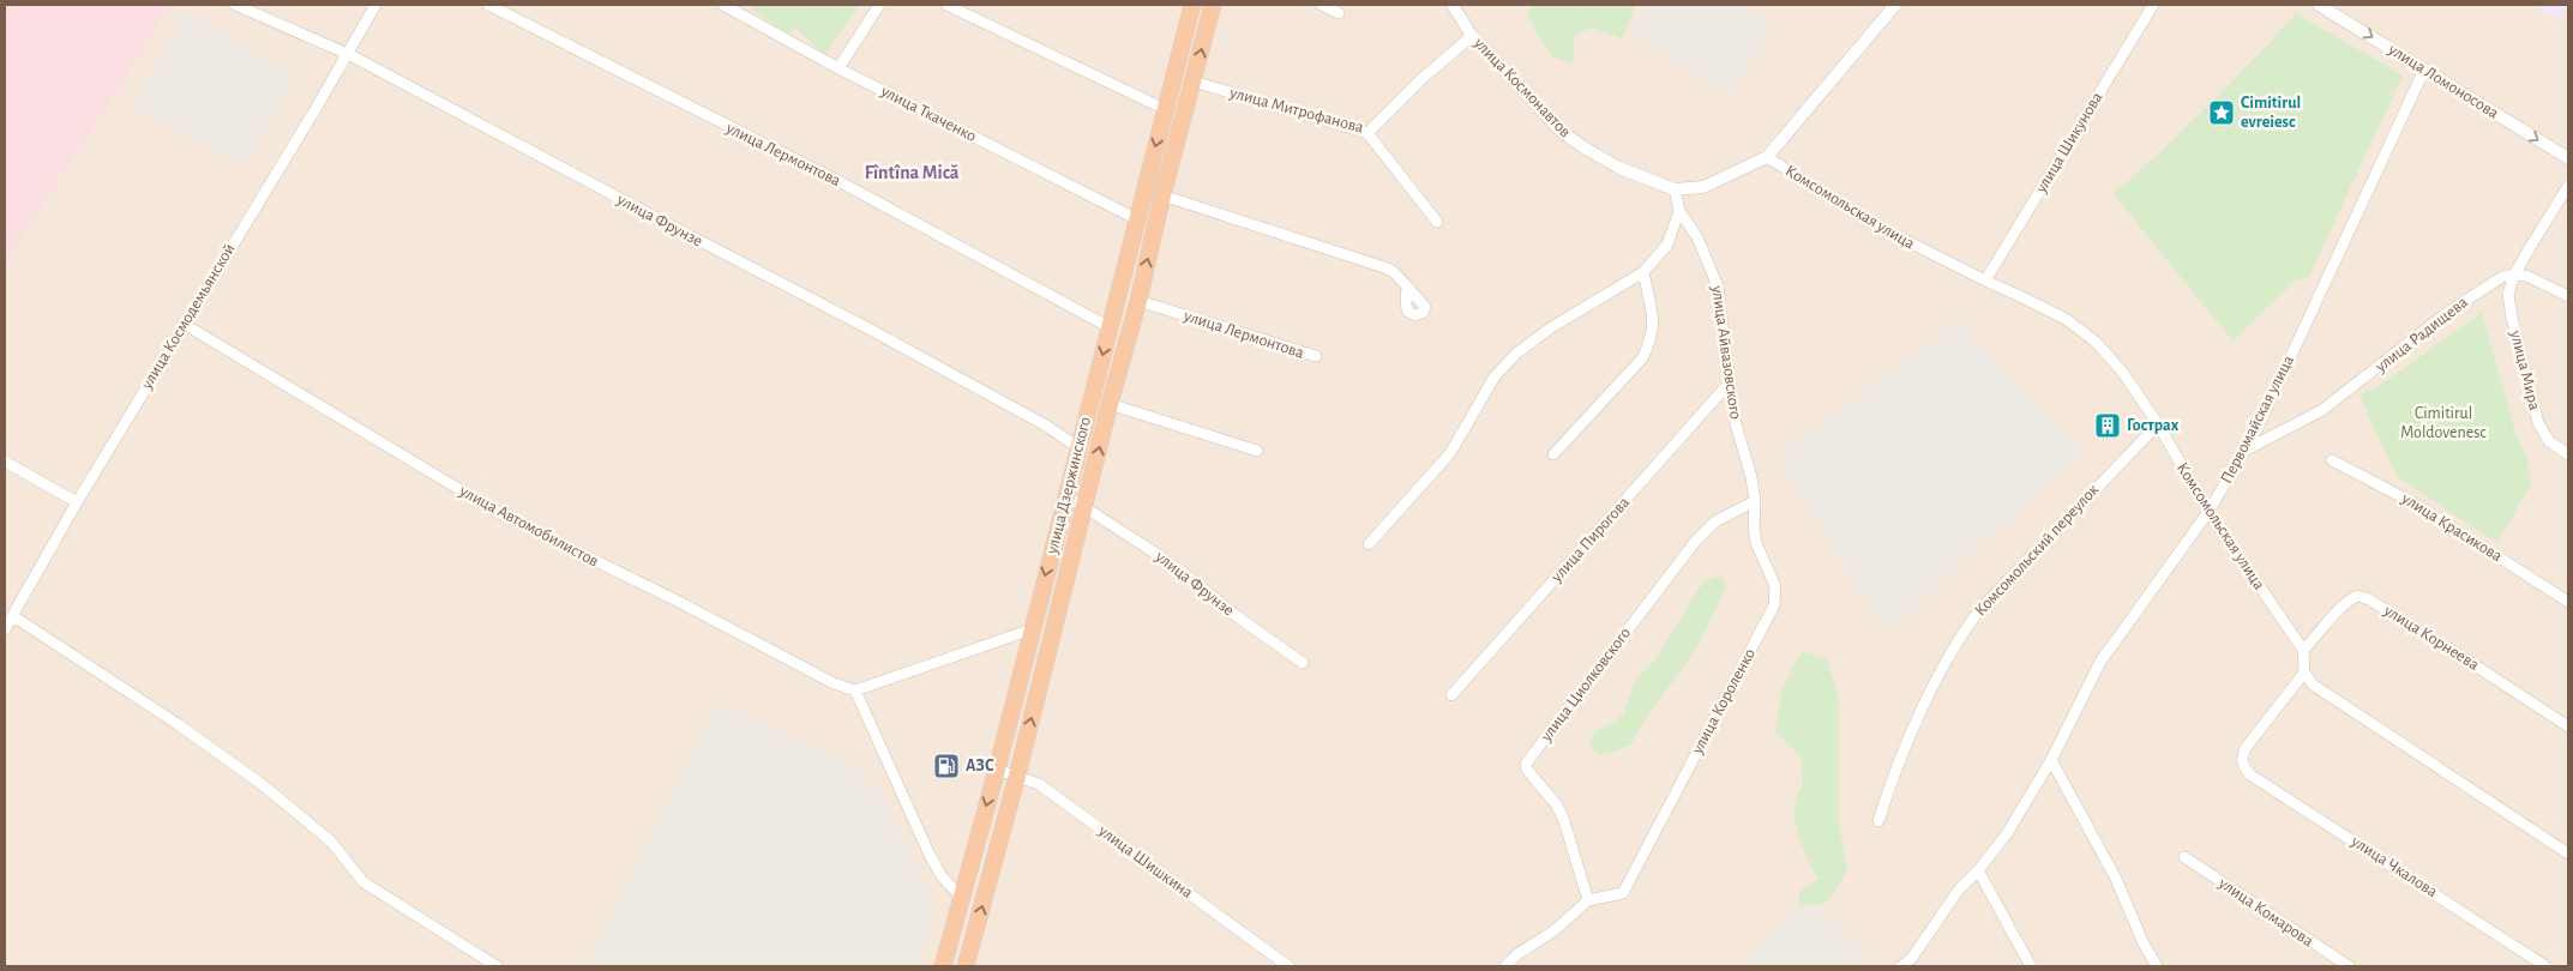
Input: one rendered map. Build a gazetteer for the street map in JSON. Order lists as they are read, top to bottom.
{
  "streets": {
    "highway": ["улица Дзержинского"],
    "street": [
      "улица Ломоносова",
      "улица Космонавтов",
      "улица Митрофанова",
      "улица Ткаченко",
      "улица Шикунова",
      "улица Лермонтова",
      "Комсомольская улица",
      "улица Фрунзе",
      "улица Космодемьянской",
      "улица Радищева",
      "улица Айвазовского",
      "улица Мира",
      "Первомайская улица",
      "улица Автомобилистов",
      "улица Красикова",
      "улица Пирогова",
      "Комсомольский переулок",
      "улица Корнеева",
      "улица Циолковского",
      "улица Короленко",
      "улица Шишкина",
      "улица Чкалова",
      "улица Комарова"
    ]
  },
  "crossings": [
    ["улица Ломоносова", "Первомайская улица"],
    ["улица Космонавтов", "улица Митрофанова"],
    ["улица Космонавтов", "Комсомольская улица"],
    ["улица Космонавтов", "улица Айвазовского"],
    ["улица Митрофанова", "улица Дзержинского"],
    ["улица Ткаченко", "улица Дзержинского"],
    ["улица Шикунова", "Комсомольская улица"],
    ["улица Лермонтова", "улица Дзержинского"],
    ["Комсомольская улица", "Первомайская улица"],
    ["Комсомольская улица", "Комсомольский переулок"],
    ["Комсомольская улица", "улица Корнеева"],
    ["улица Фрунзе", "улица Космодемьянской"],
    ["улица Фрунзе", "улица Дзержинского"],
    ["улица Космодемьянской", "улица Автомобилистов"],
    ["улица Радищева", "улица Мира"],
    ["улица Радищева", "Первомайская улица"],
    ["улица Айвазовского", "улица Пирогова"],
    ["улица Айвазовского", "улица Циолковского"],
    ["улица Айвазовского", "улица Короленко"],
    ["улица Дзержинского", "улица Шишкина"],
    ["улица Циолковского", "улица Короленко"]
  ],
  "one_way": ["улица Ломоносова"],
  "districts": ["Fîntîna Mică"],
  "parks": ["Cimitirul Moldovenesc"],
  "places": {
    "place": ["Cimitirul evreiesc"],
    "building": ["Гострах"],
    "fuel station": ["АЗС"]
  }
}
